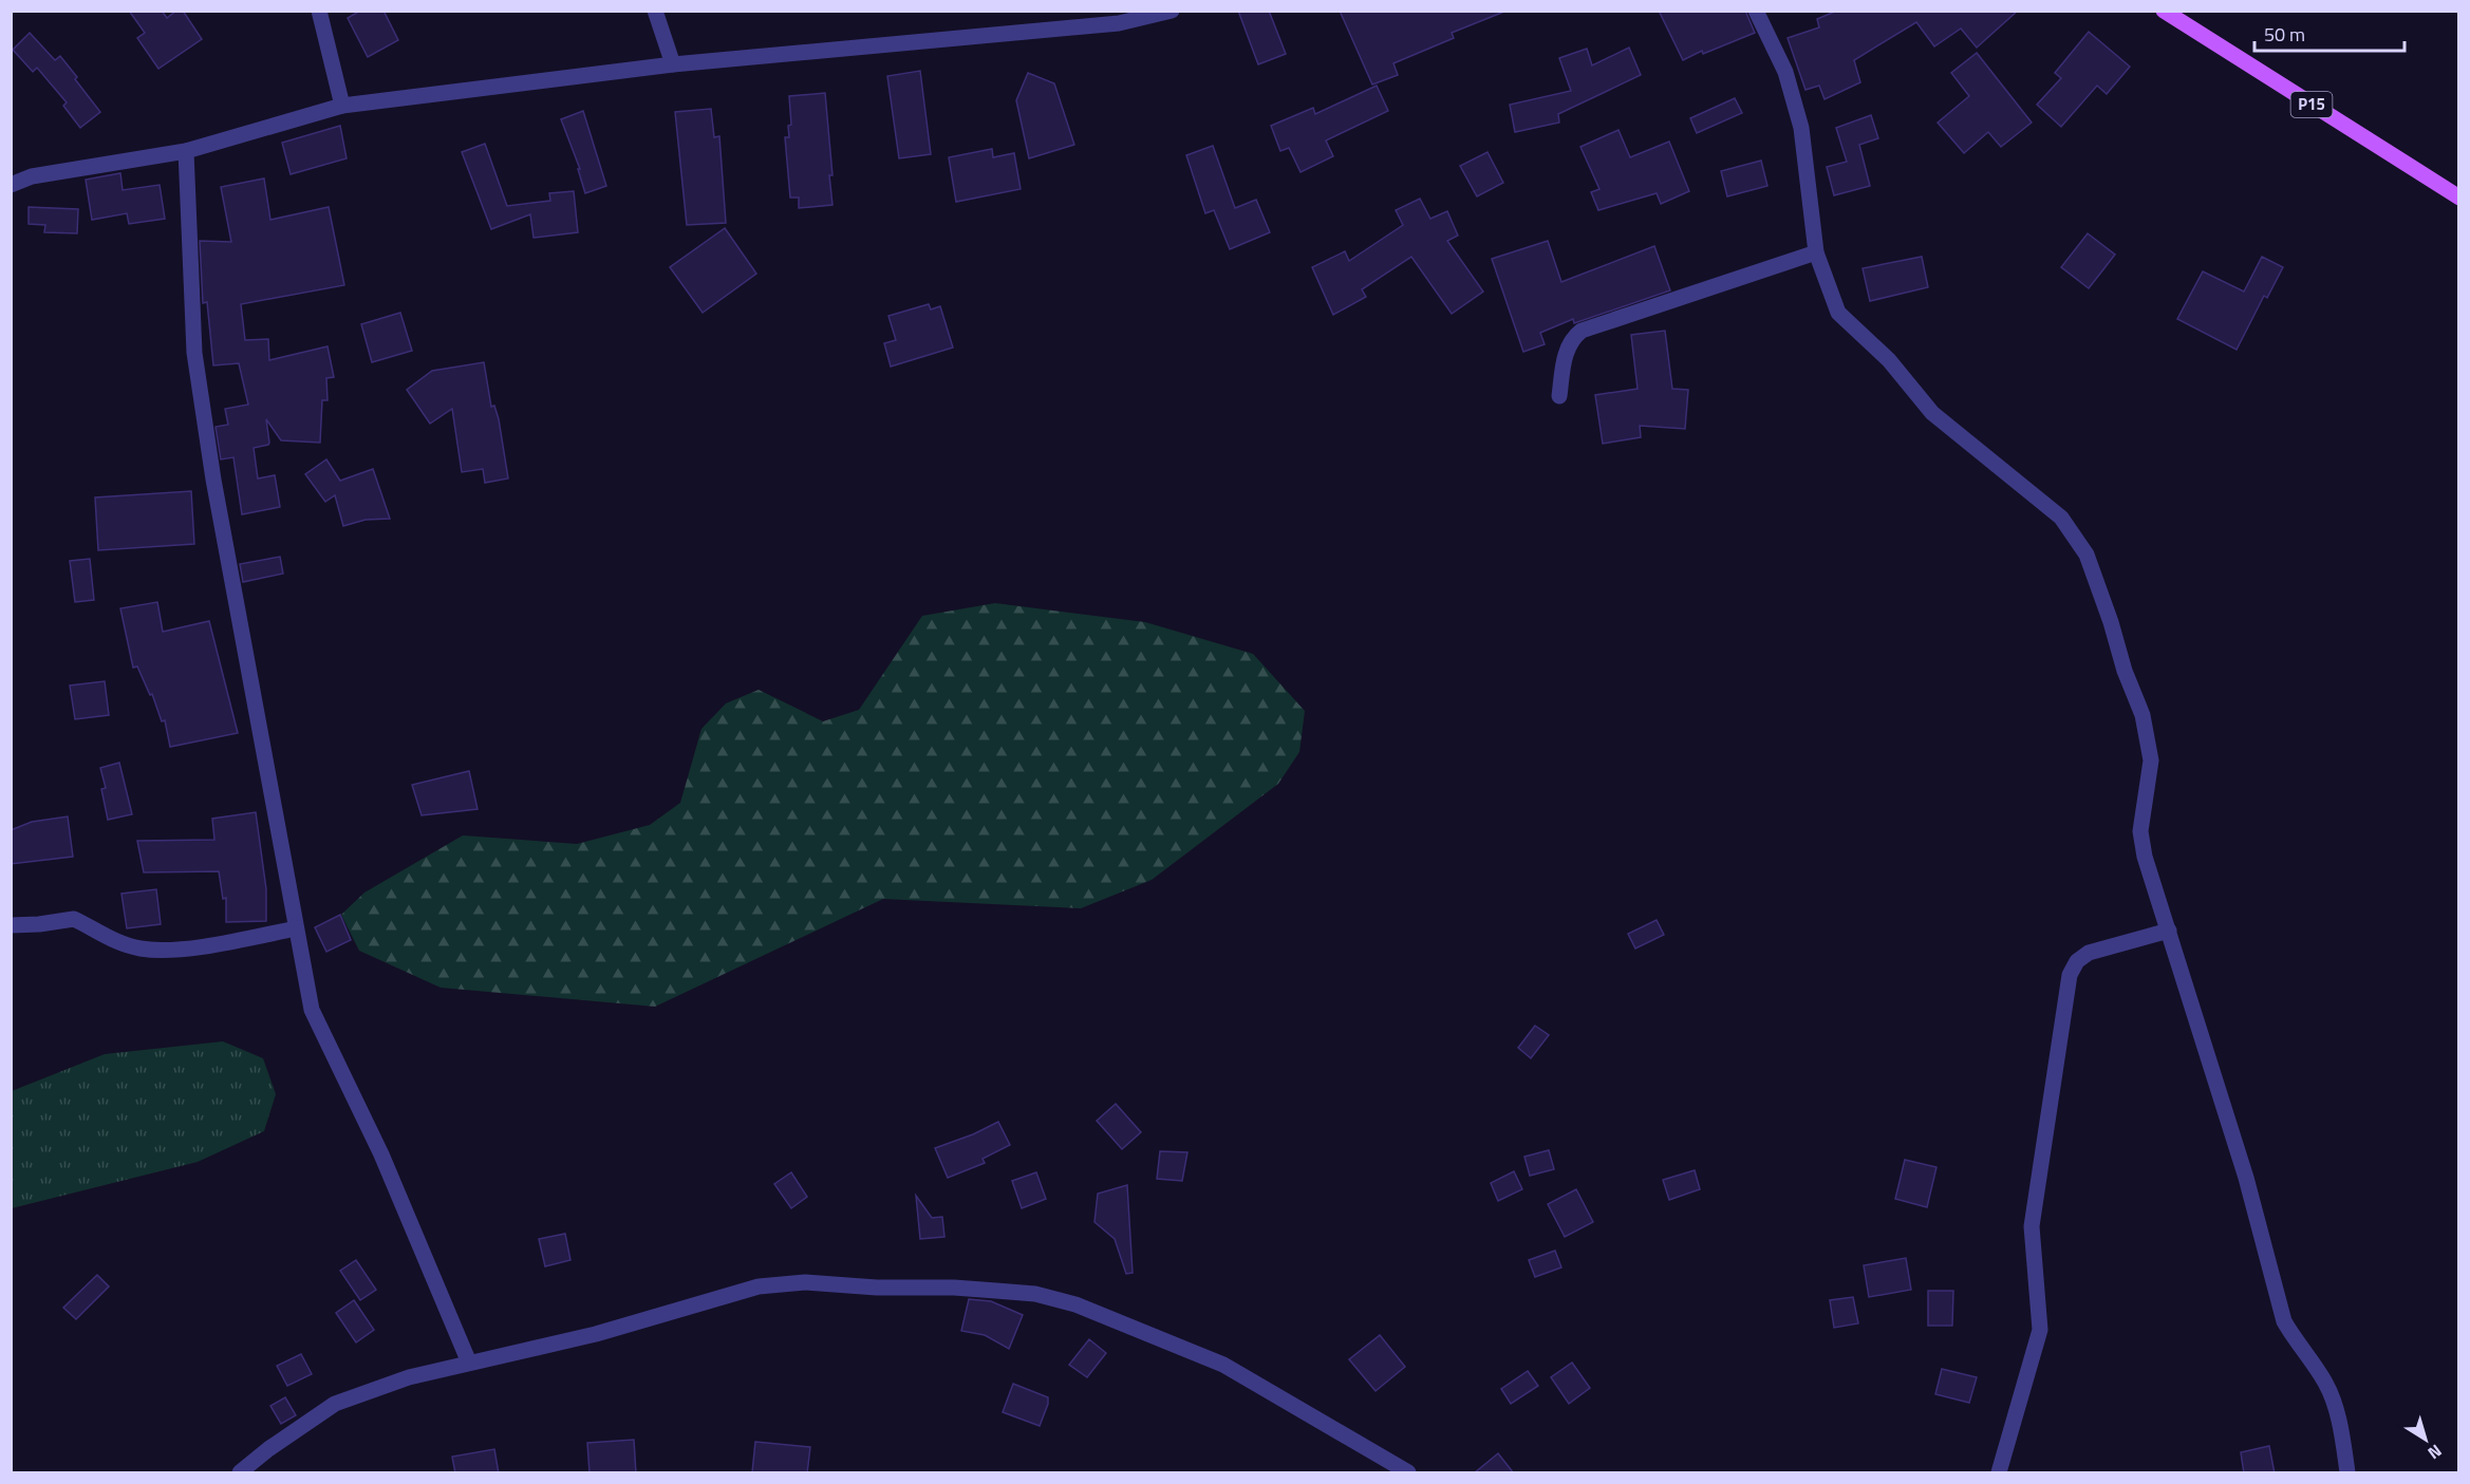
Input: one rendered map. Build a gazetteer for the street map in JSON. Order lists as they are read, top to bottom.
{
  "streets": {
    "main road": ["P15"]
  },
  "scale_bar": "50 m",
  "north": "bottom right"
}
